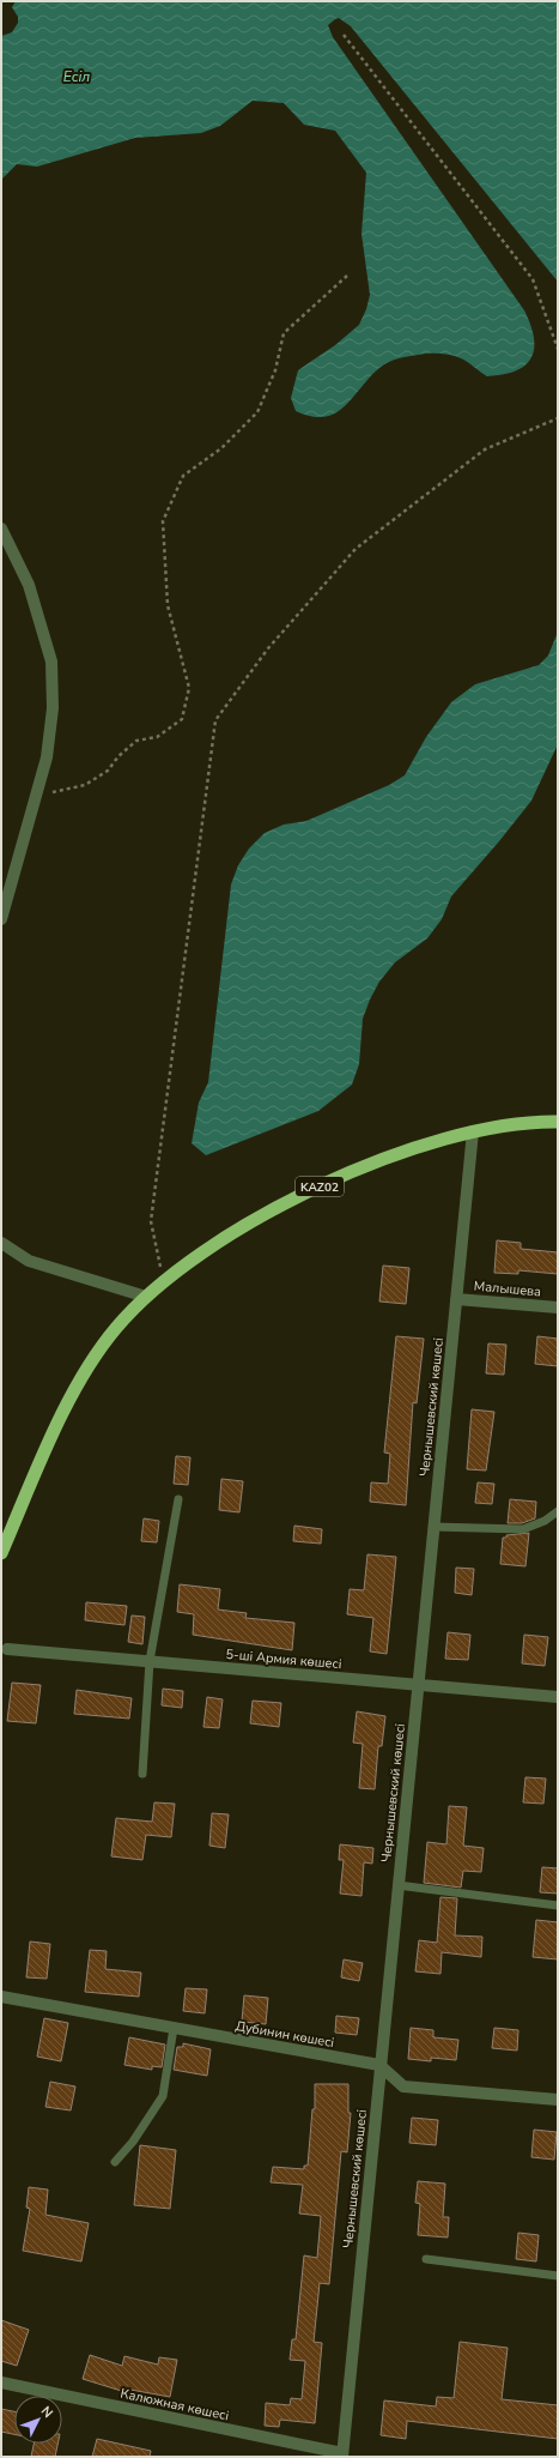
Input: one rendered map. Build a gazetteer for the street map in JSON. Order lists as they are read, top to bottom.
{
  "streets": {
    "highway": ["KAZ02"],
    "street": [
      "Малышева",
      "Чернышевский көшесі",
      "5-ші Армия көшесі",
      "Дубинин көшесі",
      "Калюжная көшесі"
    ]
  },
  "crossings": [
    ["KAZ02", "Чернышевский көшесі"],
    ["Малышева", "Чернышевский көшесі"],
    ["Чернышевский көшесі", "5-ші Армия көшесі"],
    ["Чернышевский көшесі", "Дубинин көшесі"],
    ["Чернышевский көшесі", "Калюжная көшесі"]
  ],
  "water": ["Есіл"],
  "north": "top right"
}
